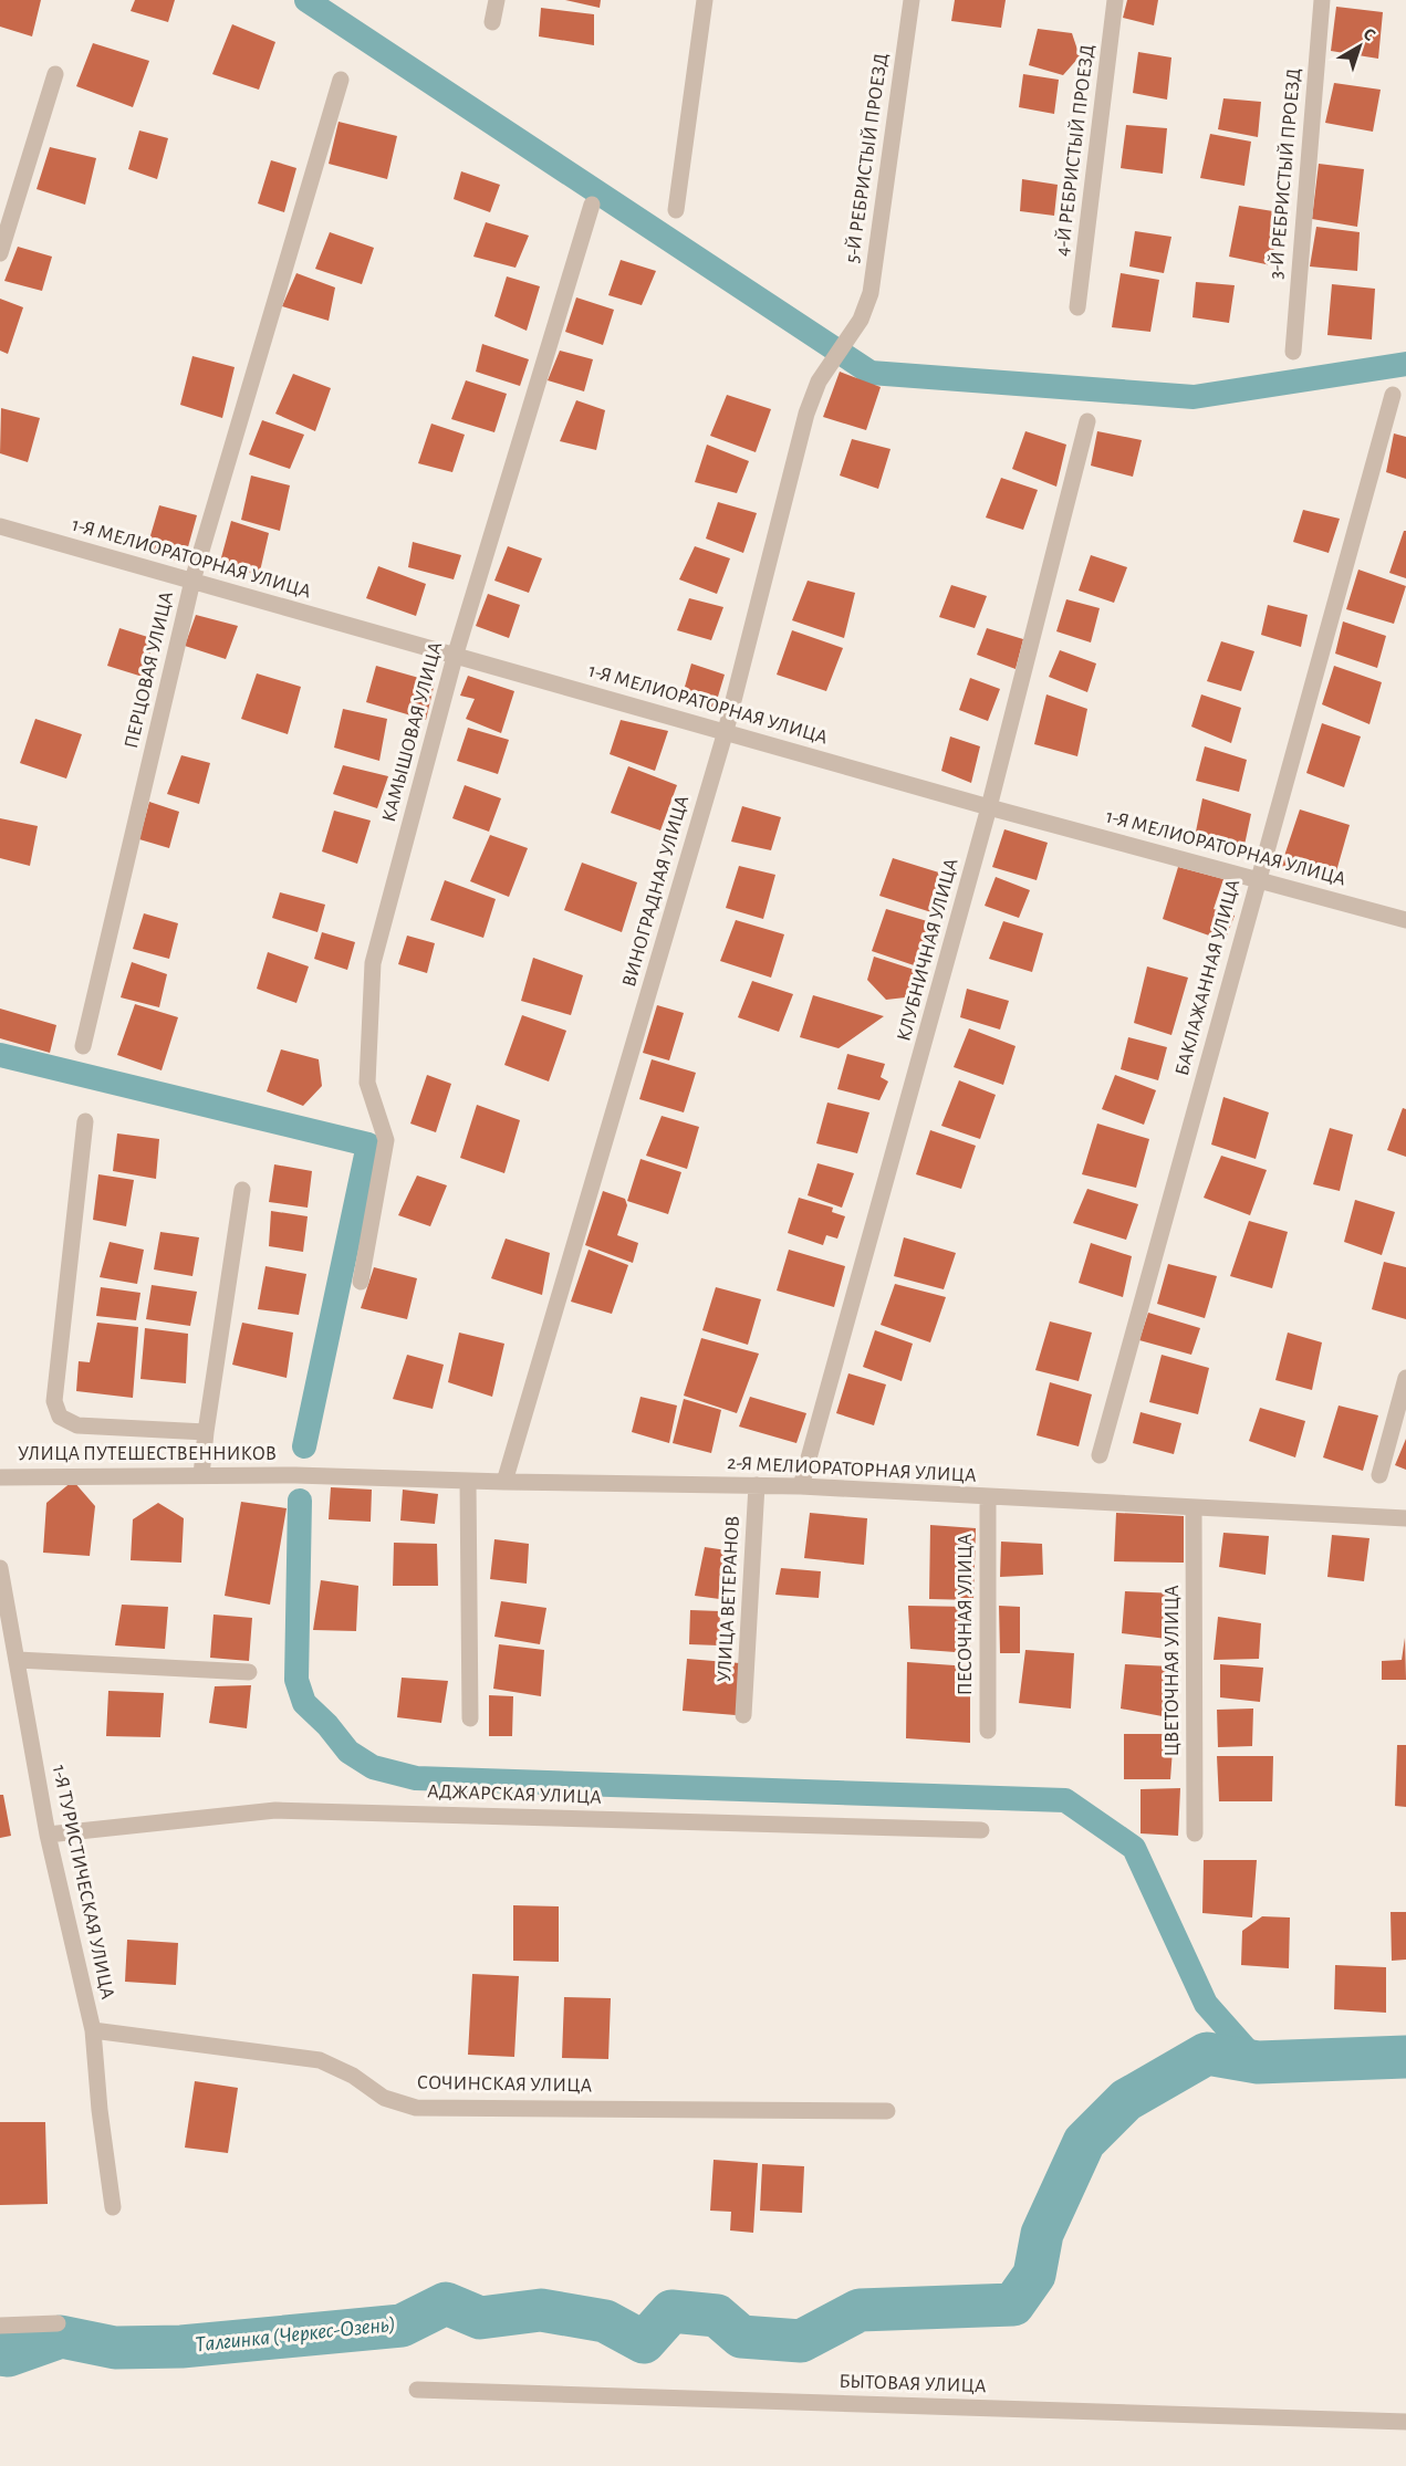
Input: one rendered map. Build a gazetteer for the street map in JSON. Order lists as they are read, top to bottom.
{
  "streets": {
    "street": [
      "4-Й РЕБРИСТЫЙ ПРОЕЗД",
      "5-Й РЕБРИСТЫЙ ПРОЕЗД",
      "3-Й РЕБРИСТЫЙ ПРОЕЗД",
      "1-Я МЕЛИОРАТОРНАЯ УЛИЦА",
      "ПЕРЦОВАЯ УЛИЦА",
      "КАМЫШОВАЯ УЛИЦА",
      "ВИНОГРАДНАЯ УЛИЦА",
      "КЛУБНИЧНАЯ УЛИЦА",
      "БАКЛАЖАННАЯ УЛИЦА",
      "УЛИЦА ПУТЕШЕСТВЕННИКОВ",
      "2-Я МЕЛИОРАТОРНАЯ УЛИЦА",
      "УЛИЦА ВЕТЕРАНОВ",
      "ПЕСОЧНАЯ УЛИЦА",
      "ЦВЕТОЧНАЯ УЛИЦА",
      "АДЖАРСКАЯ УЛИЦА",
      "1-Я ТУРИСТИЧЕСКАЯ УЛИЦА",
      "СОЧИНСКАЯ УЛИЦА",
      "БЫТОВАЯ УЛИЦА"
    ]
  },
  "crossings": [
    ["5-Й РЕБРИСТЫЙ ПРОЕЗД", "ВИНОГРАДНАЯ УЛИЦА"],
    ["1-Я МЕЛИОРАТОРНАЯ УЛИЦА", "ПЕРЦОВАЯ УЛИЦА"],
    ["1-Я МЕЛИОРАТОРНАЯ УЛИЦА", "КАМЫШОВАЯ УЛИЦА"],
    ["1-Я МЕЛИОРАТОРНАЯ УЛИЦА", "ВИНОГРАДНАЯ УЛИЦА"],
    ["1-Я МЕЛИОРАТОРНАЯ УЛИЦА", "КЛУБНИЧНАЯ УЛИЦА"],
    ["1-Я МЕЛИОРАТОРНАЯ УЛИЦА", "БАКЛАЖАННАЯ УЛИЦА"],
    ["ВИНОГРАДНАЯ УЛИЦА", "2-Я МЕЛИОРАТОРНАЯ УЛИЦА"],
    ["КЛУБНИЧНАЯ УЛИЦА", "2-Я МЕЛИОРАТОРНАЯ УЛИЦА"],
    ["УЛИЦА ПУТЕШЕСТВЕННИКОВ", "2-Я МЕЛИОРАТОРНАЯ УЛИЦА"],
    ["2-Я МЕЛИОРАТОРНАЯ УЛИЦА", "УЛИЦА ВЕТЕРАНОВ"],
    ["2-Я МЕЛИОРАТОРНАЯ УЛИЦА", "ПЕСОЧНАЯ УЛИЦА"],
    ["2-Я МЕЛИОРАТОРНАЯ УЛИЦА", "ЦВЕТОЧНАЯ УЛИЦА"],
    ["АДЖАРСКАЯ УЛИЦА", "1-Я ТУРИСТИЧЕСКАЯ УЛИЦА"],
    ["1-Я ТУРИСТИЧЕСКАЯ УЛИЦА", "СОЧИНСКАЯ УЛИЦА"]
  ],
  "water": ["Талгинка (Черкес-Озень)"],
  "north": "top right"
}
